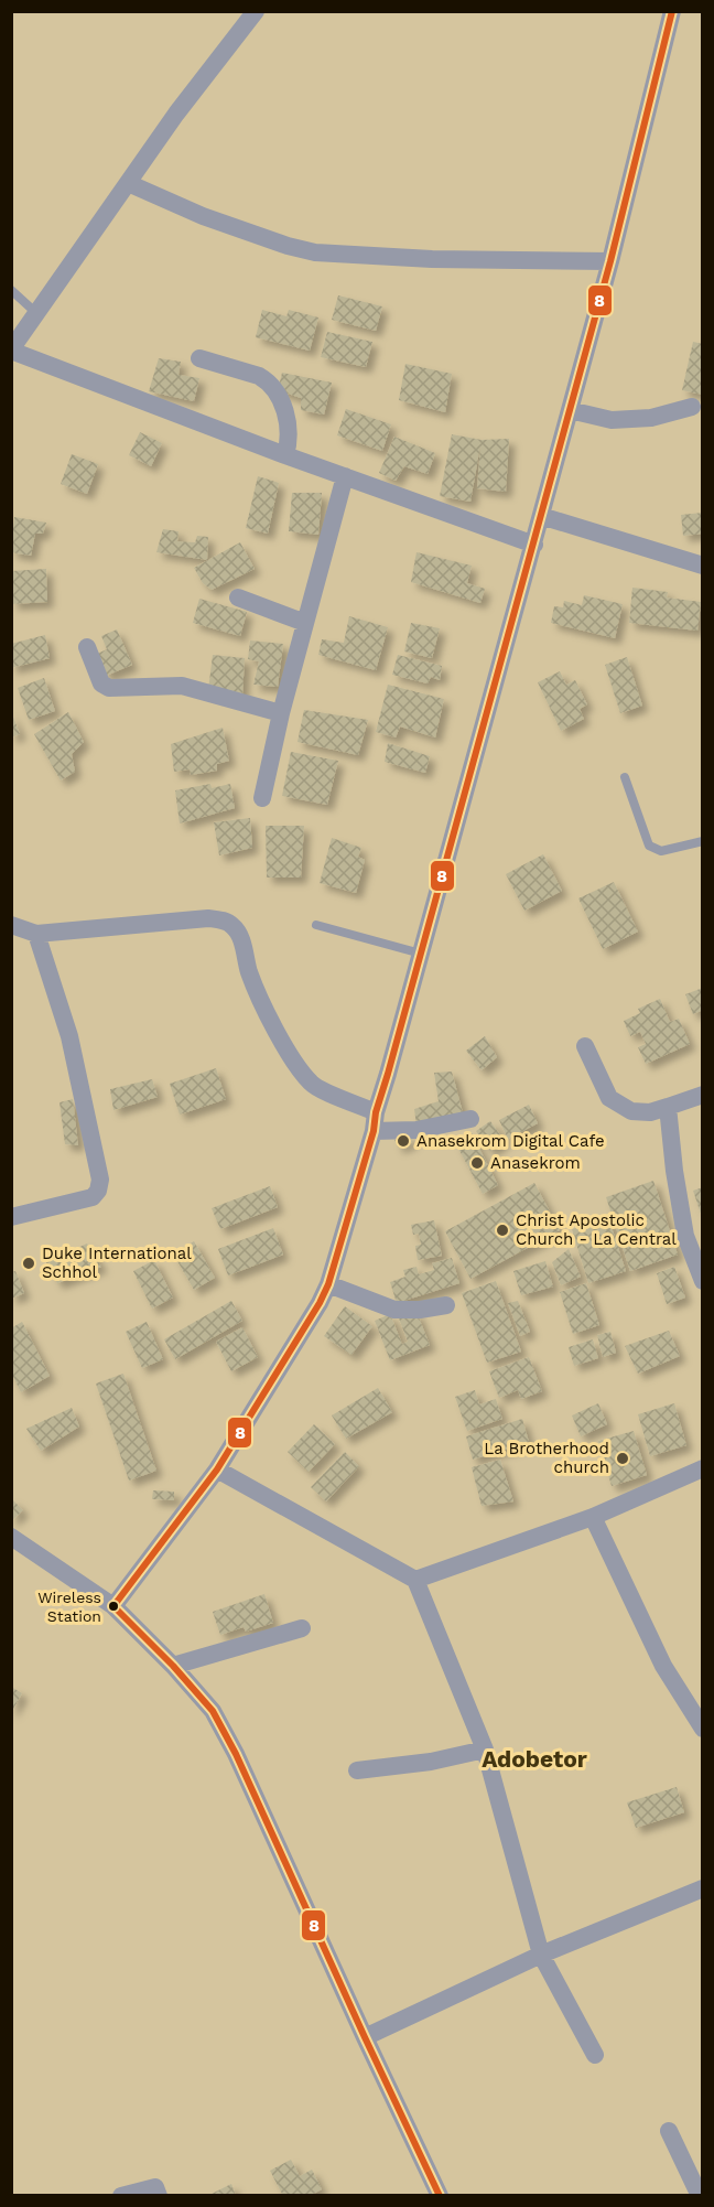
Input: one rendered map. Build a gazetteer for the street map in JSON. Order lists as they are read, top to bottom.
{
  "districts": ["Adobetor"],
  "places": [
    "Anasekrom Digital Cafe",
    "Anasekrom",
    "Christ Apostolic Church - La Central",
    "Duke International Schhol",
    "La Brotherhood church",
    "Wireless Station"
  ],
  "lines": ["transit line 8"]
}
